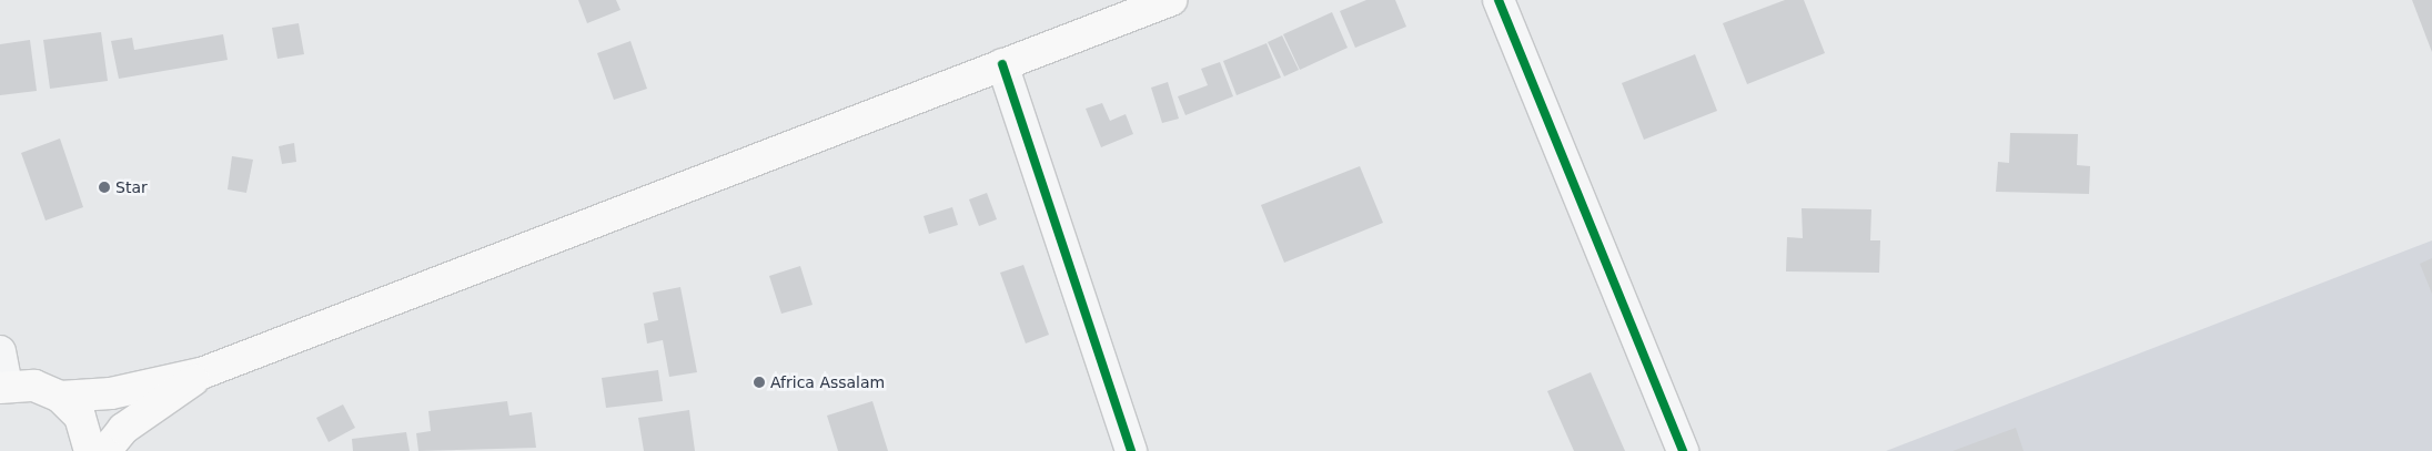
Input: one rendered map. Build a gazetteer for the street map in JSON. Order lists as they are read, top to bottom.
{
  "places": ["Star", "Africa Assalam"]
}
